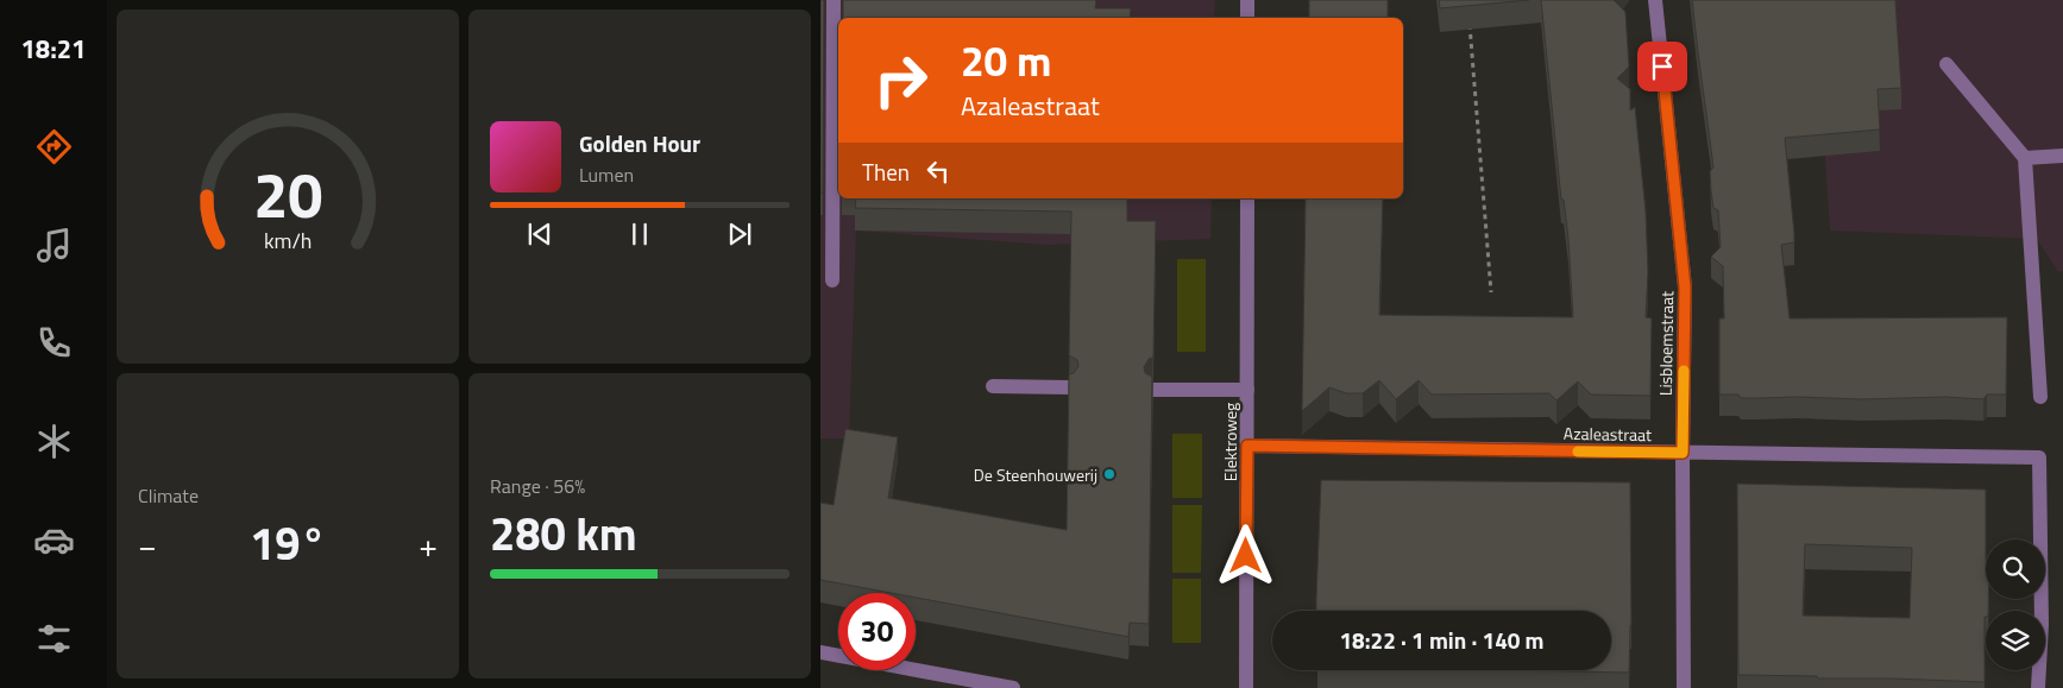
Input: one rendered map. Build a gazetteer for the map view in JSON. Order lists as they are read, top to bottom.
{
  "streets": {
    "street": ["Lisbloemstraat", "Azaleastraat", "Elektroweg"]
  },
  "crossings": [
    ["Lisbloemstraat", "Azaleastraat"],
    ["Azaleastraat", "Elektroweg"]
  ],
  "places": ["De Steenhouwerij"],
  "page": {
    "tabs": "18:21",
    "turn": ["20 m", "Azaleastraat"],
    "song": ["Golden Hour", "Lumen"],
    "then": "Then",
    "tile": [
      "Climate",
      ["Range · 56%", "280 km"]
    ],
    "heat": ["−", "19°", "+"],
    "limit": "30",
    "trip": "18:22 · 1 min · 140 m",
    "gauge": ["20", "km/h"]
  }
}
